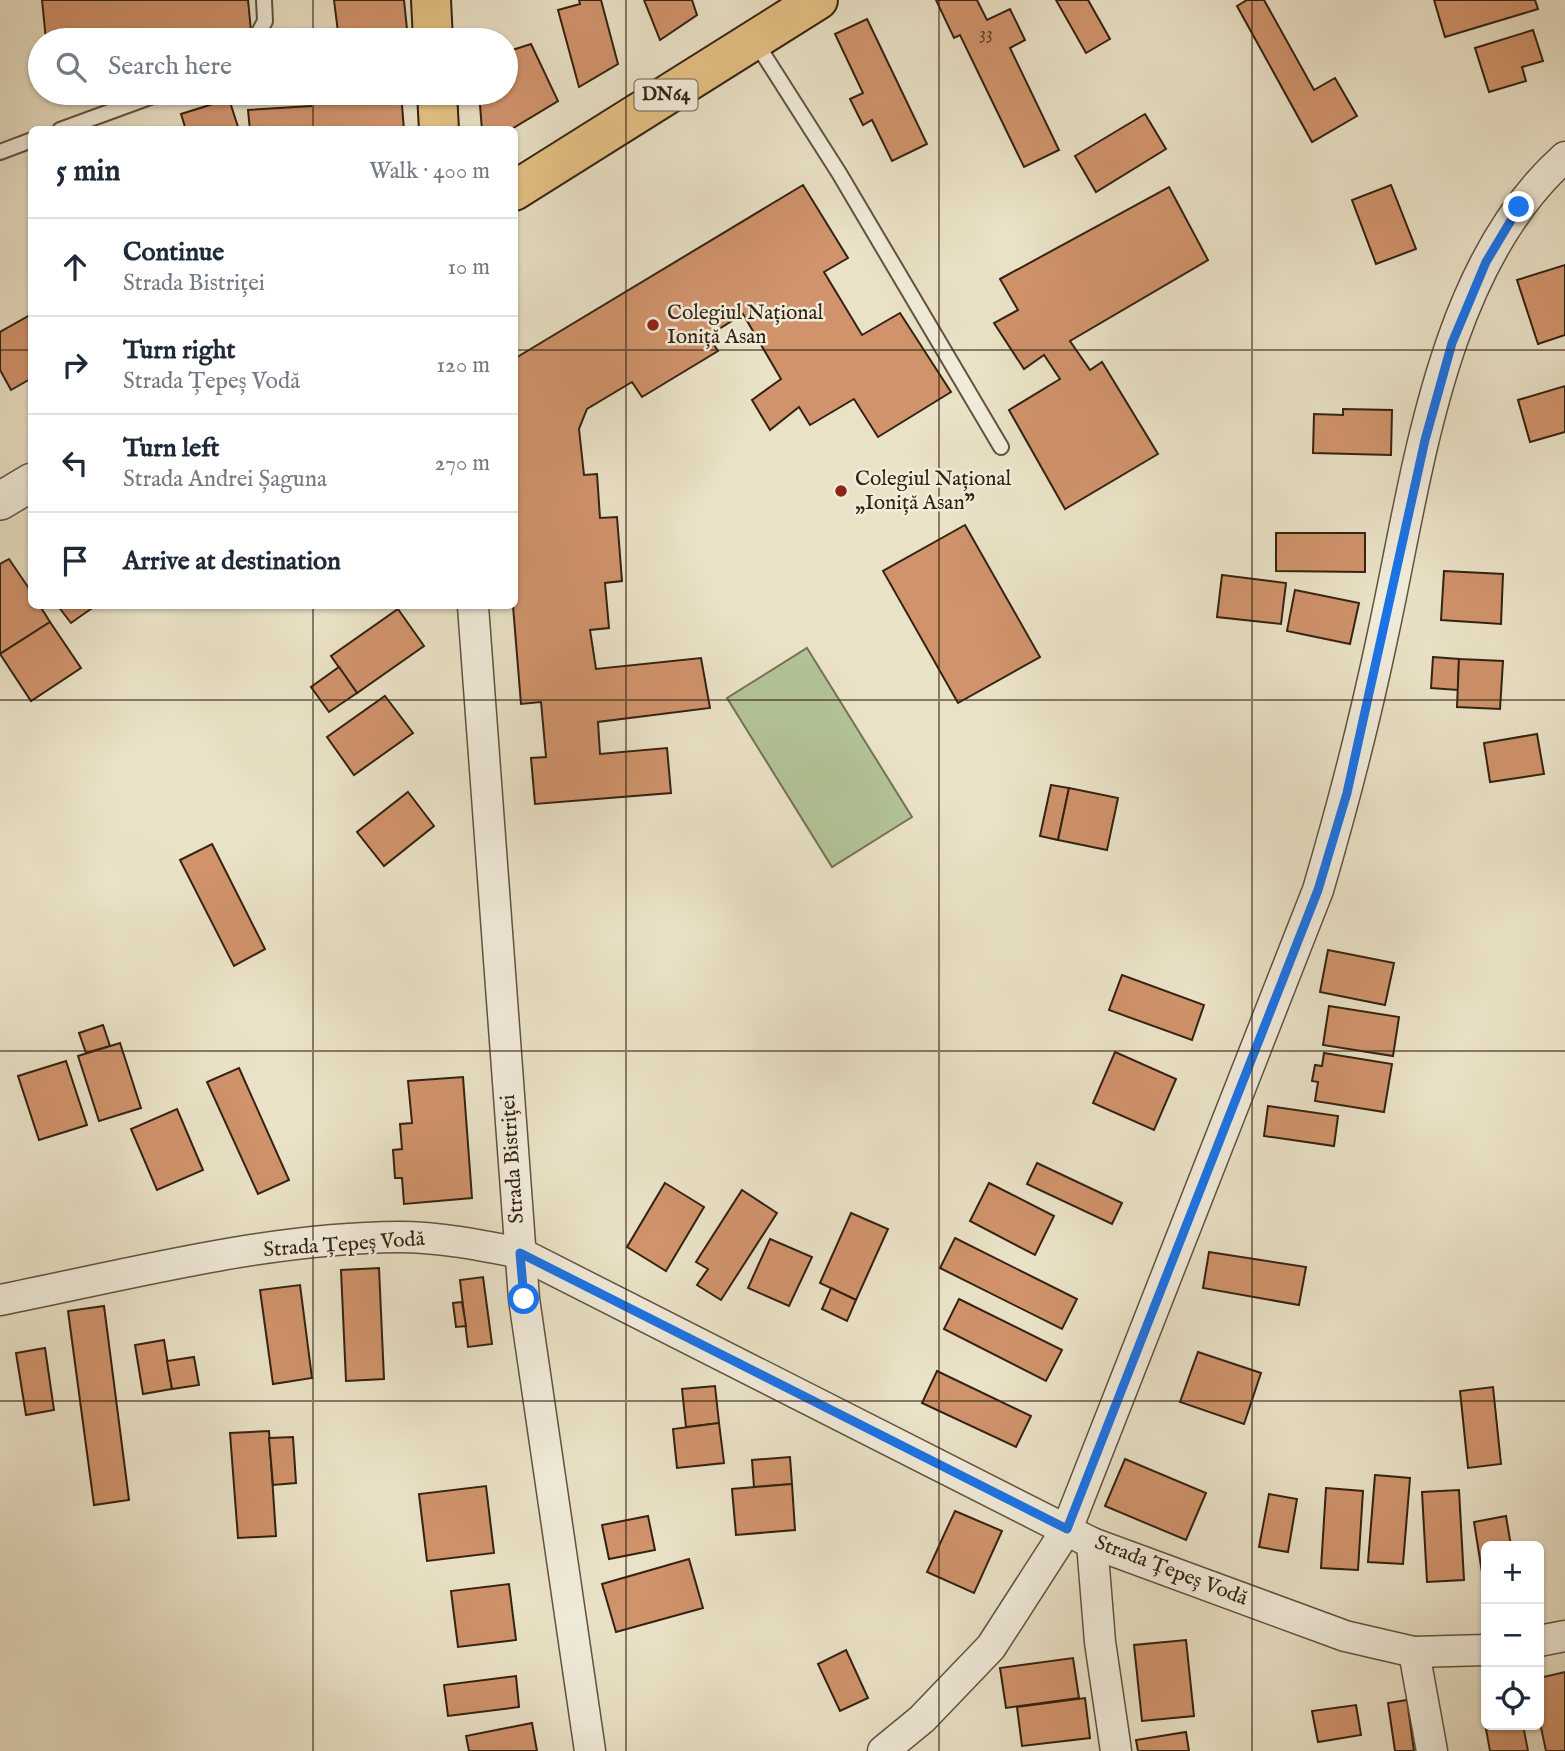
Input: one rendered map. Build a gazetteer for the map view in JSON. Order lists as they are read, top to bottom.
{
  "streets": {
    "main road": ["DN64"],
    "street": ["Strada Bistriței", "Strada Țepeș Vodă"]
  },
  "crossings": [
    ["Strada Bistriței", "Strada Țepeș Vodă"]
  ],
  "places": ["Colegiul Național Ioniță Asan", "Colegiul Național „Ioniță Asan”"],
  "house_numbers": ["33"],
  "page": {
    "search": "Search here",
    "heading": ["5 min", "Walk · 400 m"],
    "list": [
      ["Continue", "Strada Bistriței", "10 m"],
      ["Turn right", "Strada Țepeș Vodă", "120 m"],
      ["Turn left", "Strada Andrei Șaguna", "270 m"],
      "Arrive at destination"
    ],
    "map_buttons": ["+", "−"]
  }
}
